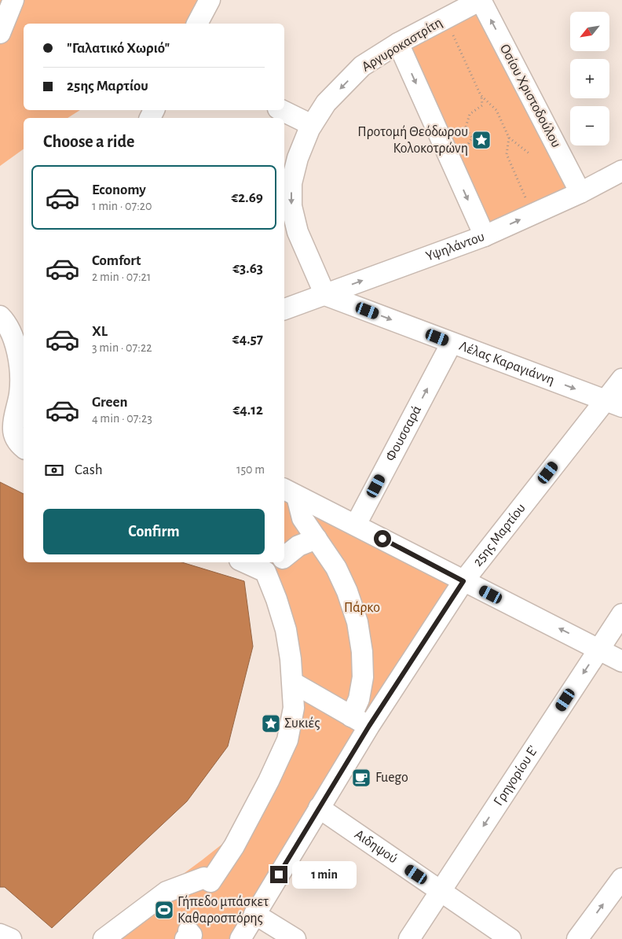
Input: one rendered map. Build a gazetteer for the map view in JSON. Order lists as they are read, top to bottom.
{
  "streets": {
    "street": [
      "Αργυροκαστρίτη",
      "Οσίου Χριστοδούλου",
      "Υψηλάντου",
      "Λέλας Καραγιάννη",
      "Φουσσαρά",
      "25ης Μαρτίου",
      "Γρηγορίου Ε'",
      "Αιδηψού"
    ]
  },
  "crossings": [
    ["Αργυροκαστρίτη", "Οσίου Χριστοδούλου"],
    ["Αργυροκαστρίτη", "Υψηλάντου"],
    ["Αργυροκαστρίτη", "Λέλας Καραγιάννη"],
    ["Οσίου Χριστοδούλου", "Υψηλάντου"],
    ["Υψηλάντου", "Λέλας Καραγιάννη"],
    ["Λέλας Καραγιάννη", "Φουσσαρά"],
    ["Λέλας Καραγιάννη", "25ης Μαρτίου"],
    ["25ης Μαρτίου", "Αιδηψού"],
    ["Γρηγορίου Ε'", "Αιδηψού"]
  ],
  "one_way": [
    "Αργυροκαστρίτη",
    "Υψηλάντου",
    "Λέλας Καραγιάννη",
    "Φουσσαρά",
    "Γρηγορίου Ε'"
  ],
  "parks": ["Πάρκο"],
  "places": {
    "place": ["Προτομή Θεόδωρου Κολοκοτρώνη", "Συκιές"],
    "cafe": ["Fuego"],
    "sports": ["Γήπεδο μπάσκετ Καθαροσπόρης"]
  },
  "north": "bottom left",
  "page": {
    "map_buttons": ["+", "−"],
    "banner": ["\"Γαλατικό Χωριό\"", "25ης Μαρτίου"],
    "heading": "Choose a ride",
    "list": [
      {
        "name": "Economy",
        "note": "1 min · 07:20",
        "value": "€2.69"
      },
      {
        "name": "Comfort",
        "note": "2 min · 07:21",
        "value": "€3.63"
      },
      {
        "name": "XL",
        "note": "3 min · 07:22",
        "value": "€4.57"
      },
      {
        "name": "Green",
        "note": "4 min · 07:23",
        "value": "€4.12"
      }
    ],
    "pay": ["Cash", "150 m"],
    "buttons": "Confirm",
    "bubble": "1 min"
  }
}
